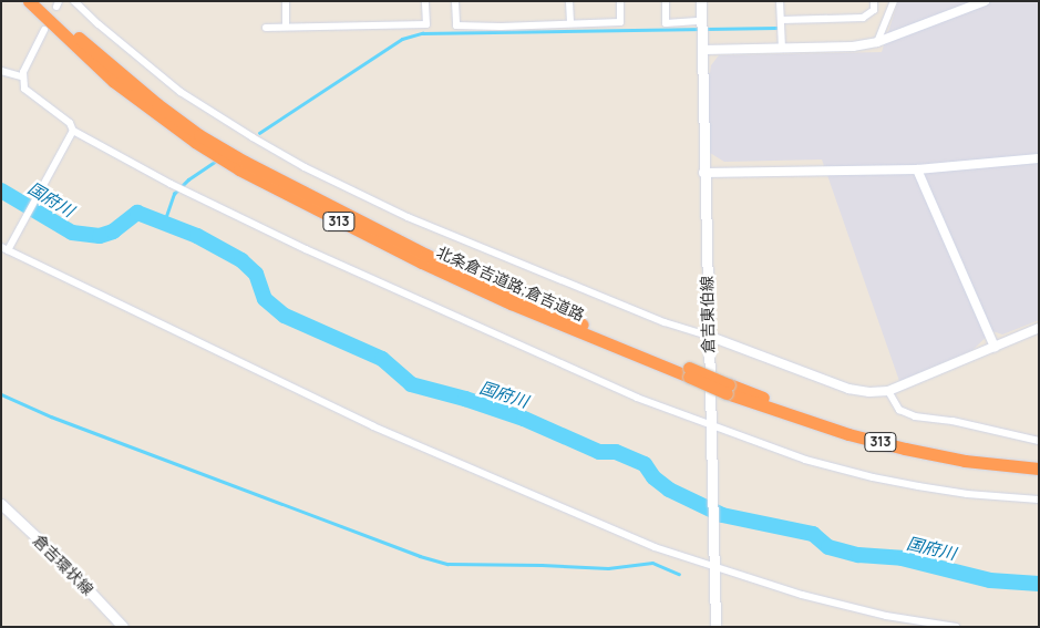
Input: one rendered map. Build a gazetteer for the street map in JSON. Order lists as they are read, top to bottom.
{
  "streets": {
    "highway": ["313", "北条倉吉道路;倉吉道路"],
    "main road": ["倉吉東伯線", "倉吉環状線"]
  },
  "water": ["国府川"]
}
